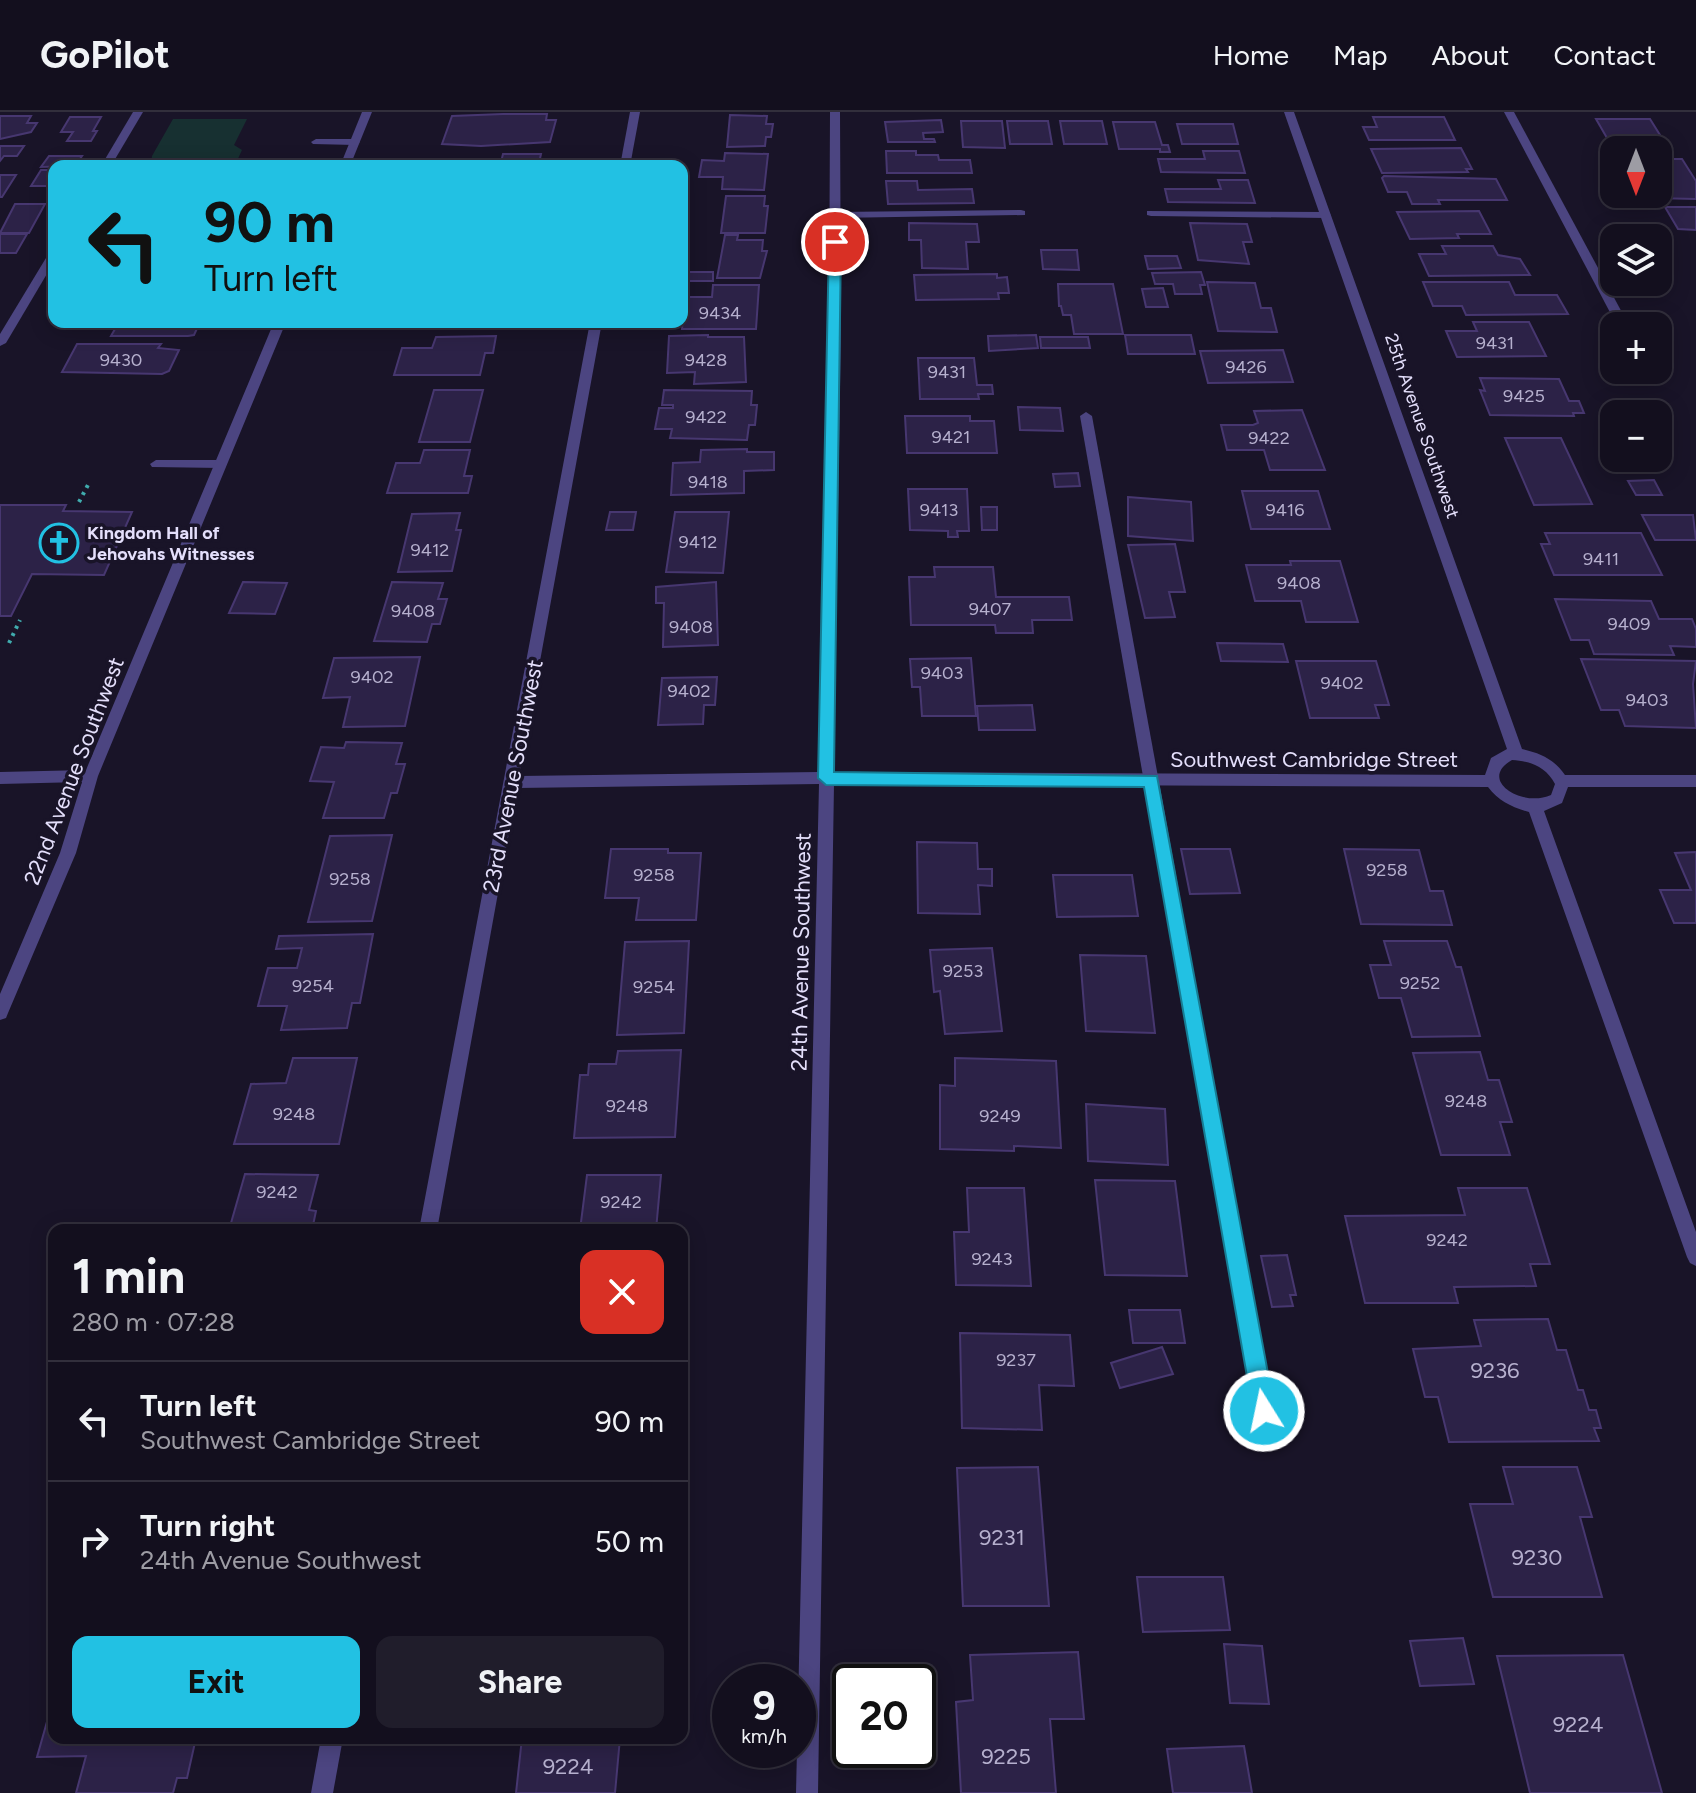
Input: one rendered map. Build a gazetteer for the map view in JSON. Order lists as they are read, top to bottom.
{
  "streets": {
    "street": [
      "25th Avenue Southwest",
      "Southwest Cambridge Street",
      "22nd Avenue Southwest",
      "23rd Avenue Southwest",
      "24th Avenue Southwest"
    ]
  },
  "crossings": [
    ["25th Avenue Southwest", "Southwest Cambridge Street"],
    ["Southwest Cambridge Street", "23rd Avenue Southwest"],
    ["Southwest Cambridge Street", "24th Avenue Southwest"]
  ],
  "places": {
    "church": ["Kingdom Hall of Jehovahs Witnesses"]
  },
  "house_numbers": [
    "9434",
    "9431",
    "9430",
    "9428",
    "9426",
    "9431",
    "9425",
    "9422",
    "9421",
    "9422",
    "9418",
    "9413",
    "9416",
    "9412",
    "9412",
    "9411",
    "9408",
    "9407",
    "9408",
    "9409",
    "9408",
    "9403",
    "9402",
    "9402",
    "9402",
    "9403",
    "9258",
    "9258",
    "9258",
    "9253",
    "9252",
    "9254",
    "9254",
    "9248",
    "9248",
    "9248",
    "9249",
    "9242",
    "9242",
    "9242",
    "9243",
    "9237",
    "9236",
    "9231",
    "9230",
    "9224",
    "9225",
    "9224"
  ],
  "north": "bottom",
  "page": {
    "header": "GoPilot",
    "nav": [
      "Home",
      "Map",
      "About",
      "Contact"
    ],
    "map_buttons": ["+", "−"],
    "turn": ["90 m", "Turn left"],
    "heading": ["1 min", "280 m · 07:28"],
    "list": [
      {
        "name": "Turn left",
        "note": "Southwest Cambridge Street",
        "value": "90 m"
      },
      {
        "name": "Turn right",
        "note": "24th Avenue Southwest",
        "value": "50 m"
      }
    ],
    "buttons": ["Exit", "Share"],
    "speed": "9 km/h",
    "limit": "20"
  }
}
